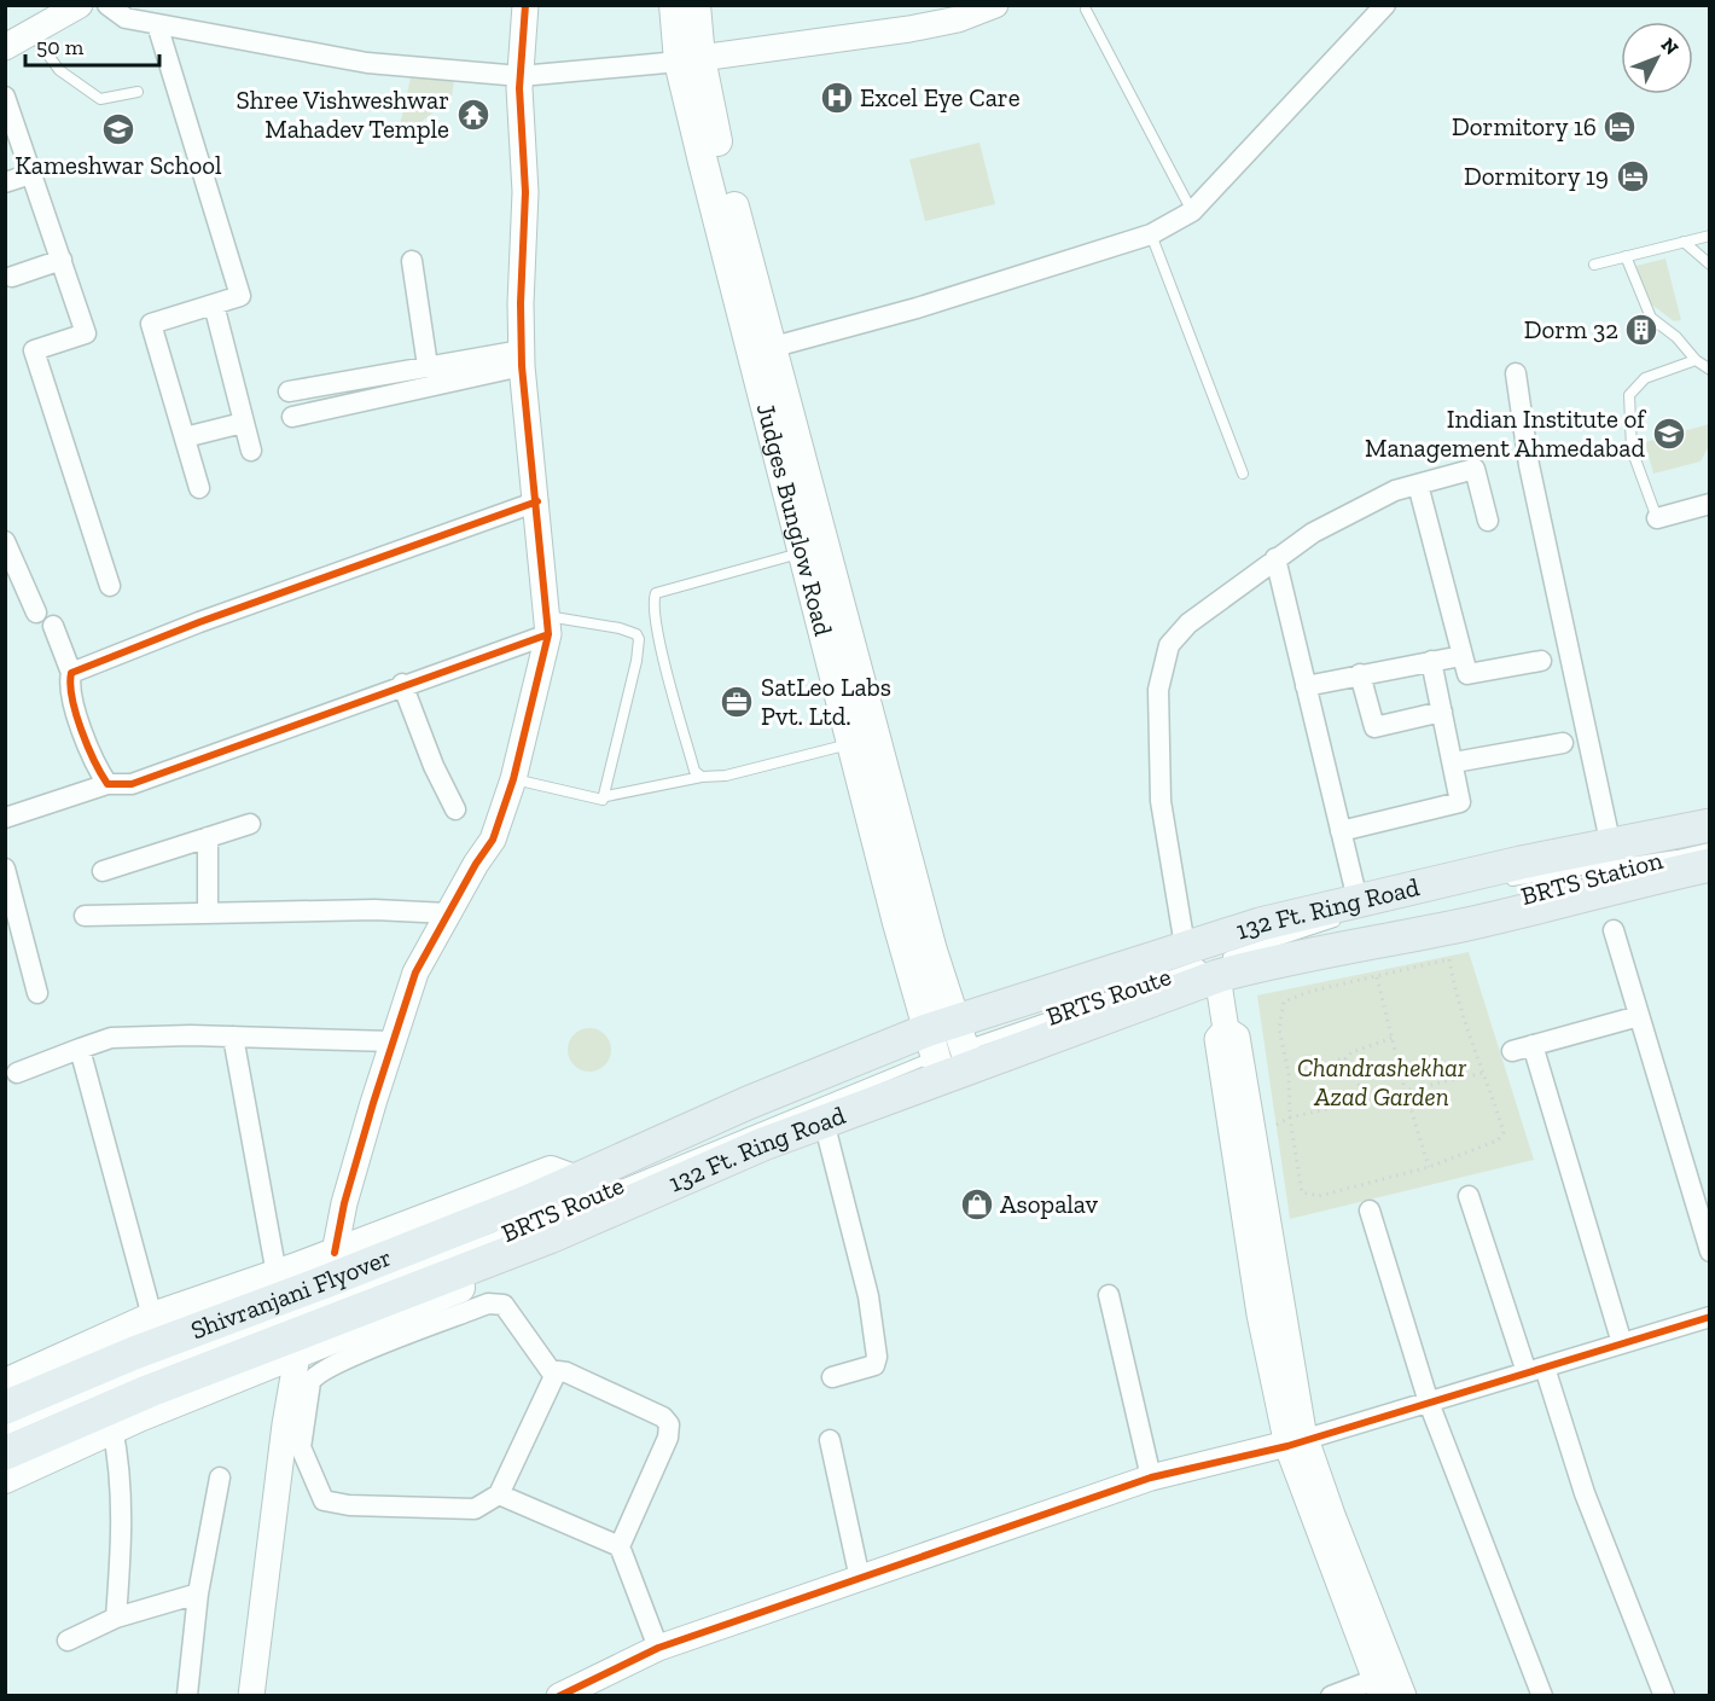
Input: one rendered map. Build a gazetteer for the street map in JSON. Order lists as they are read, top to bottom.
{
  "streets": {
    "main road": ["Judges Bunglow Road", "132 Ft. Ring Road", "Shivranjani Flyover"],
    "lane": ["BRTS Station", "BRTS Route"]
  },
  "crossings": [
    ["Judges Bunglow Road", "132 Ft. Ring Road"],
    ["Judges Bunglow Road", "BRTS Route"],
    ["132 Ft. Ring Road", "BRTS Route"],
    ["132 Ft. Ring Road", "Shivranjani Flyover"]
  ],
  "parks": ["Chandrashekhar Azad Garden"],
  "places": {
    "hospital": ["Excel Eye Care"],
    "temple": ["Shree Vishweshwar Mahadev Temple"],
    "hotel": ["Dormitory 16", "Dormitory 19"],
    "school or university": ["Kameshwar School", "Indian Institute of Management Ahmedabad"],
    "building": ["Dorm 32"],
    "office": ["SatLeo Labs Pvt. Ltd."],
    "shop": ["Asopalav"]
  },
  "scale_bar": "50 m",
  "north": "top right"
}
